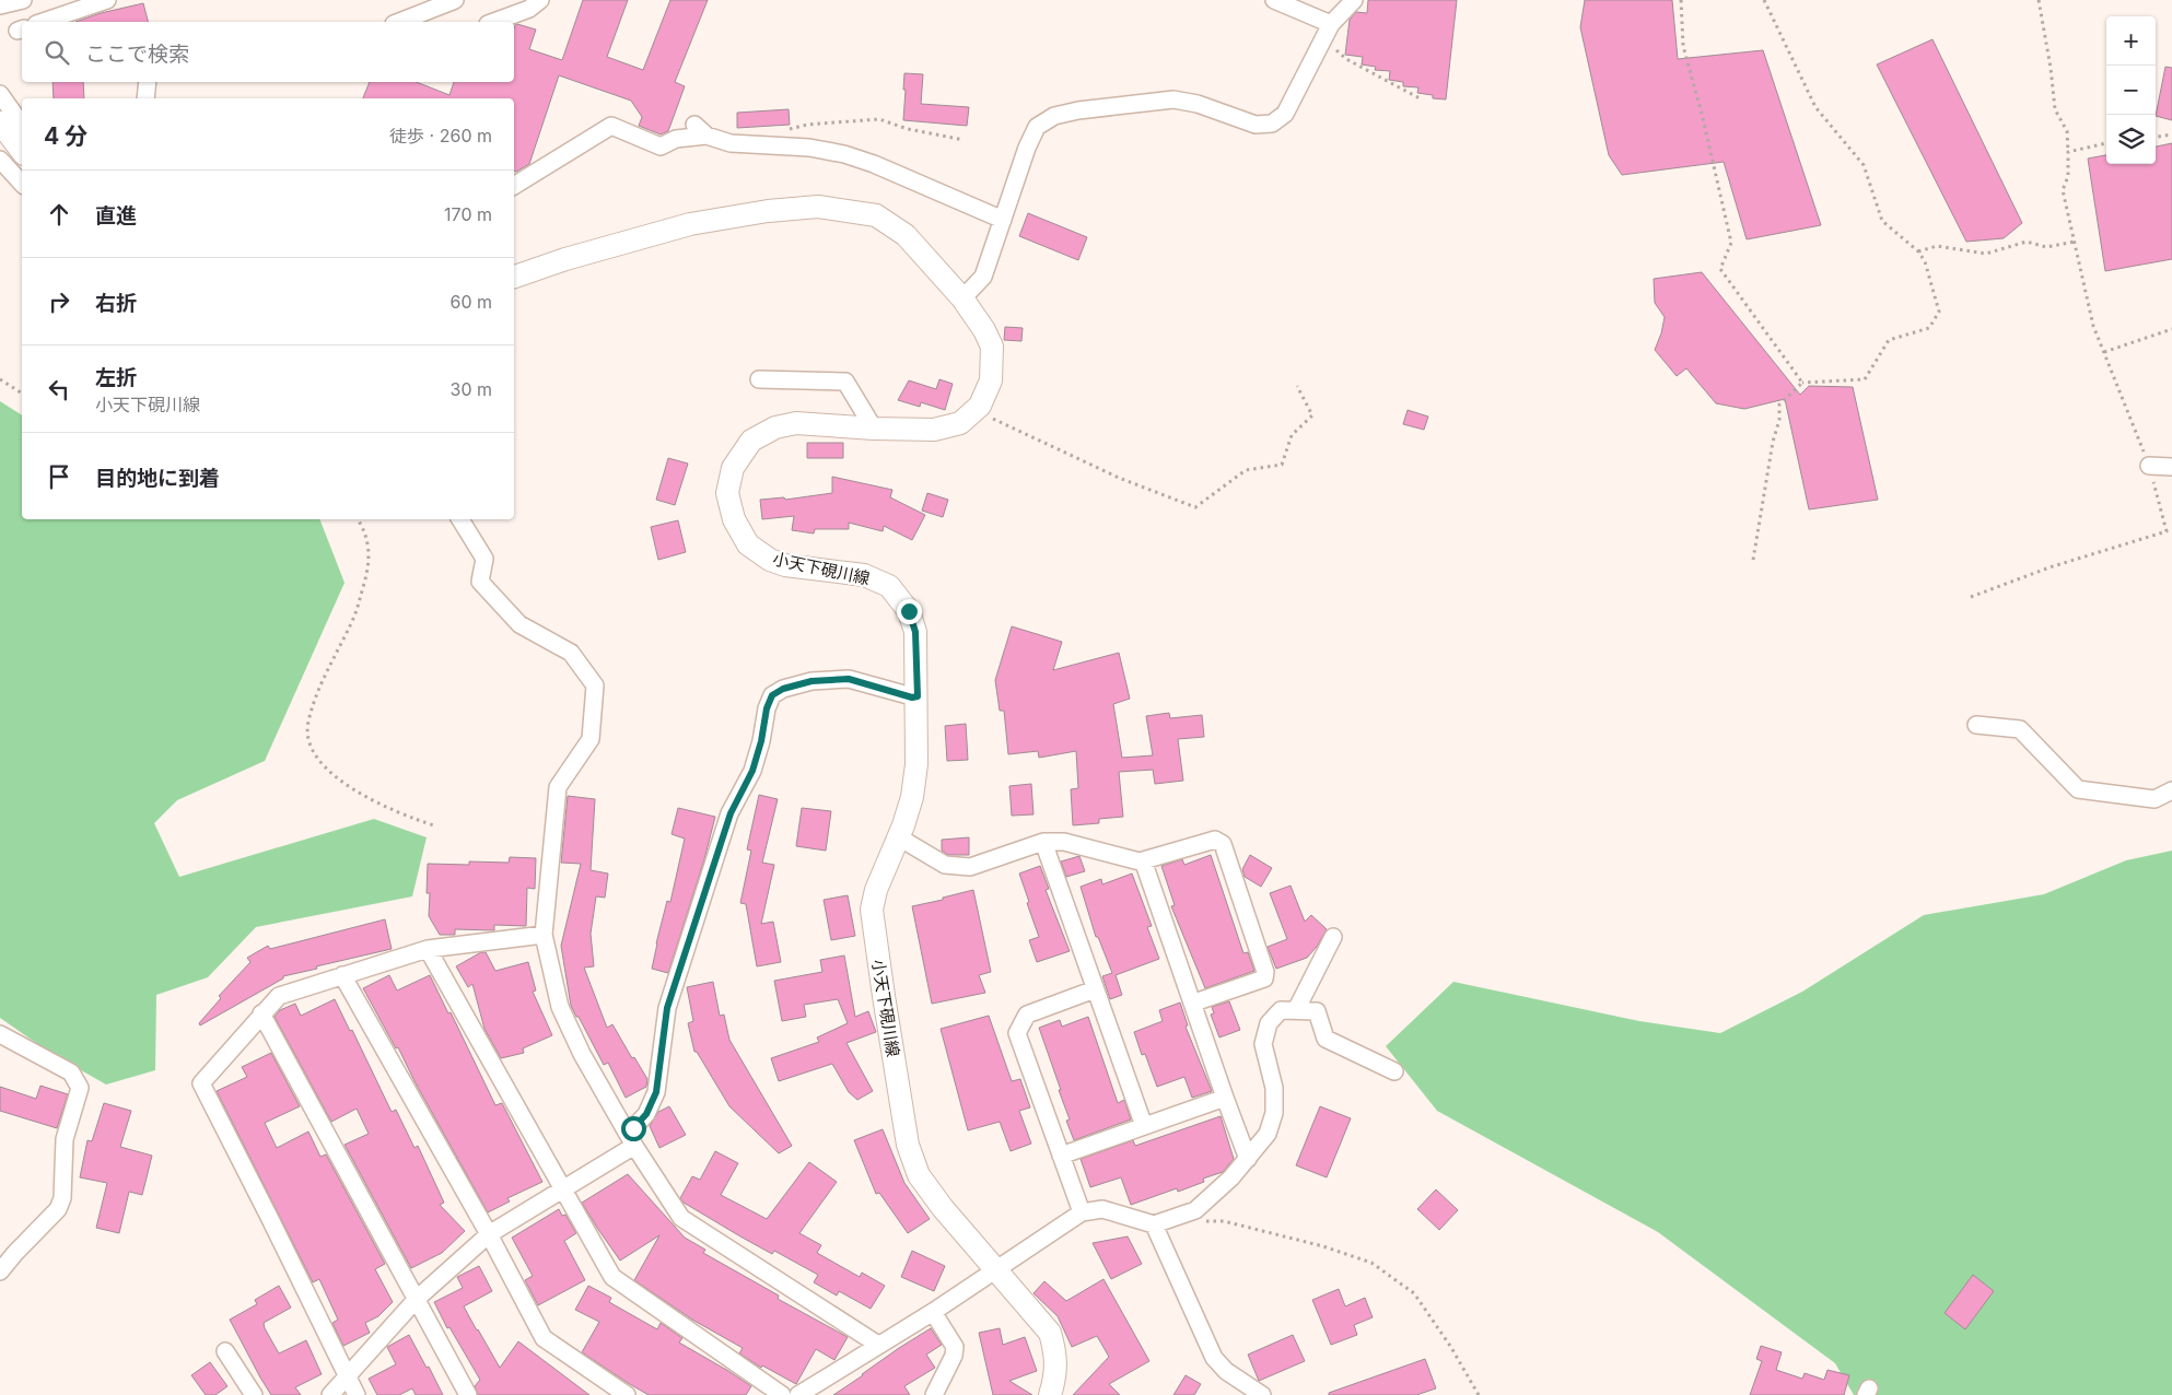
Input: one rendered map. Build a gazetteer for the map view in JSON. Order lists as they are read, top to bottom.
{
  "streets": {
    "main road": ["小天下硯川線"]
  },
  "page": {
    "map_buttons": ["+", "−"],
    "search": "ここで検索",
    "heading": ["4 分", "徒歩 · 260 m"],
    "list": [
      ["直進", "170 m"],
      ["右折", "60 m"],
      ["左折", "小天下硯川線", "30 m"],
      "目的地に到着"
    ]
  }
}
